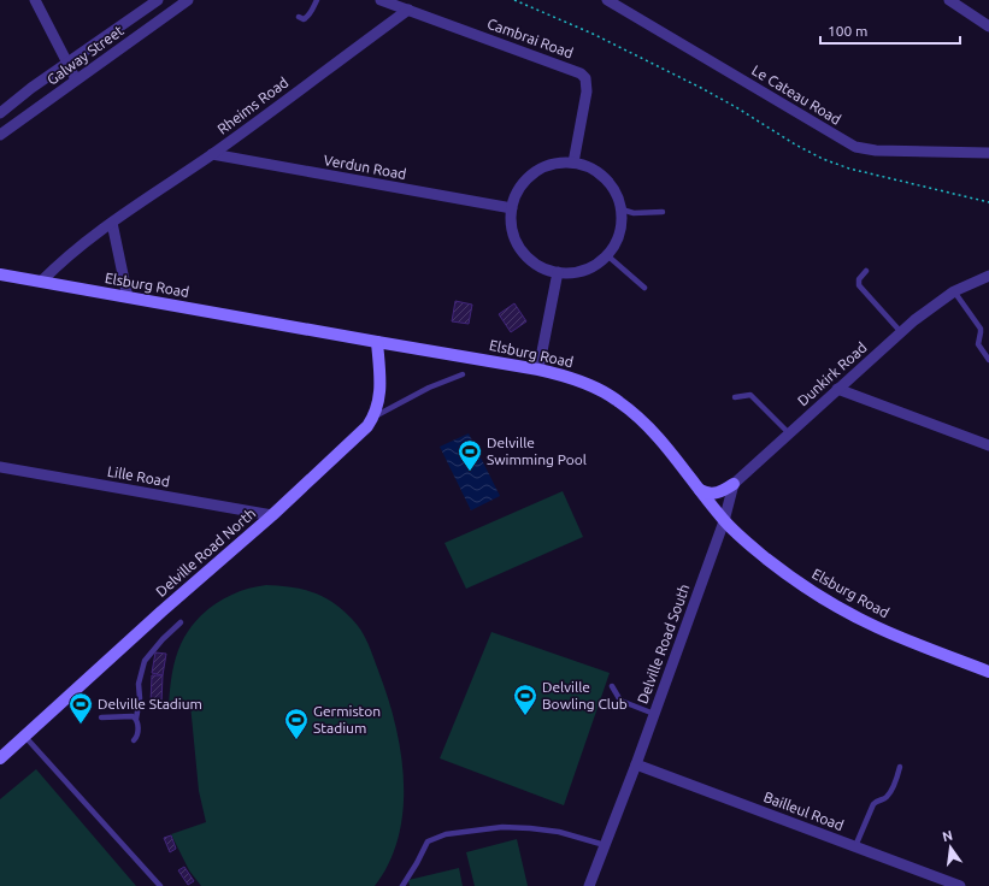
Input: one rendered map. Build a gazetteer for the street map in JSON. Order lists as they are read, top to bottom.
{
  "streets": {
    "main road": ["Elsburg Road", "Delville Road North"],
    "street": [
      "Cambrai Road",
      "Galway Street",
      "Le Cateau Road",
      "Rheims Road",
      "Verdun Road",
      "Dunkirk Road",
      "Lille Road",
      "Delville Road South",
      "Bailleul Road"
    ]
  },
  "crossings": [
    ["Cambrai Road", "Rheims Road"],
    ["Cambrai Road", "Verdun Road"],
    ["Rheims Road", "Verdun Road"],
    ["Rheims Road", "Elsburg Road"],
    ["Elsburg Road", "Delville Road North"],
    ["Elsburg Road", "Delville Road South"],
    ["Lille Road", "Delville Road North"],
    ["Delville Road South", "Bailleul Road"]
  ],
  "places": {
    "sports": [
      "Delville Swimming Pool",
      "Delville Bowling Club",
      "Delville Stadium",
      "Germiston Stadium"
    ]
  },
  "scale_bar": "100 m",
  "north": "top"
}
